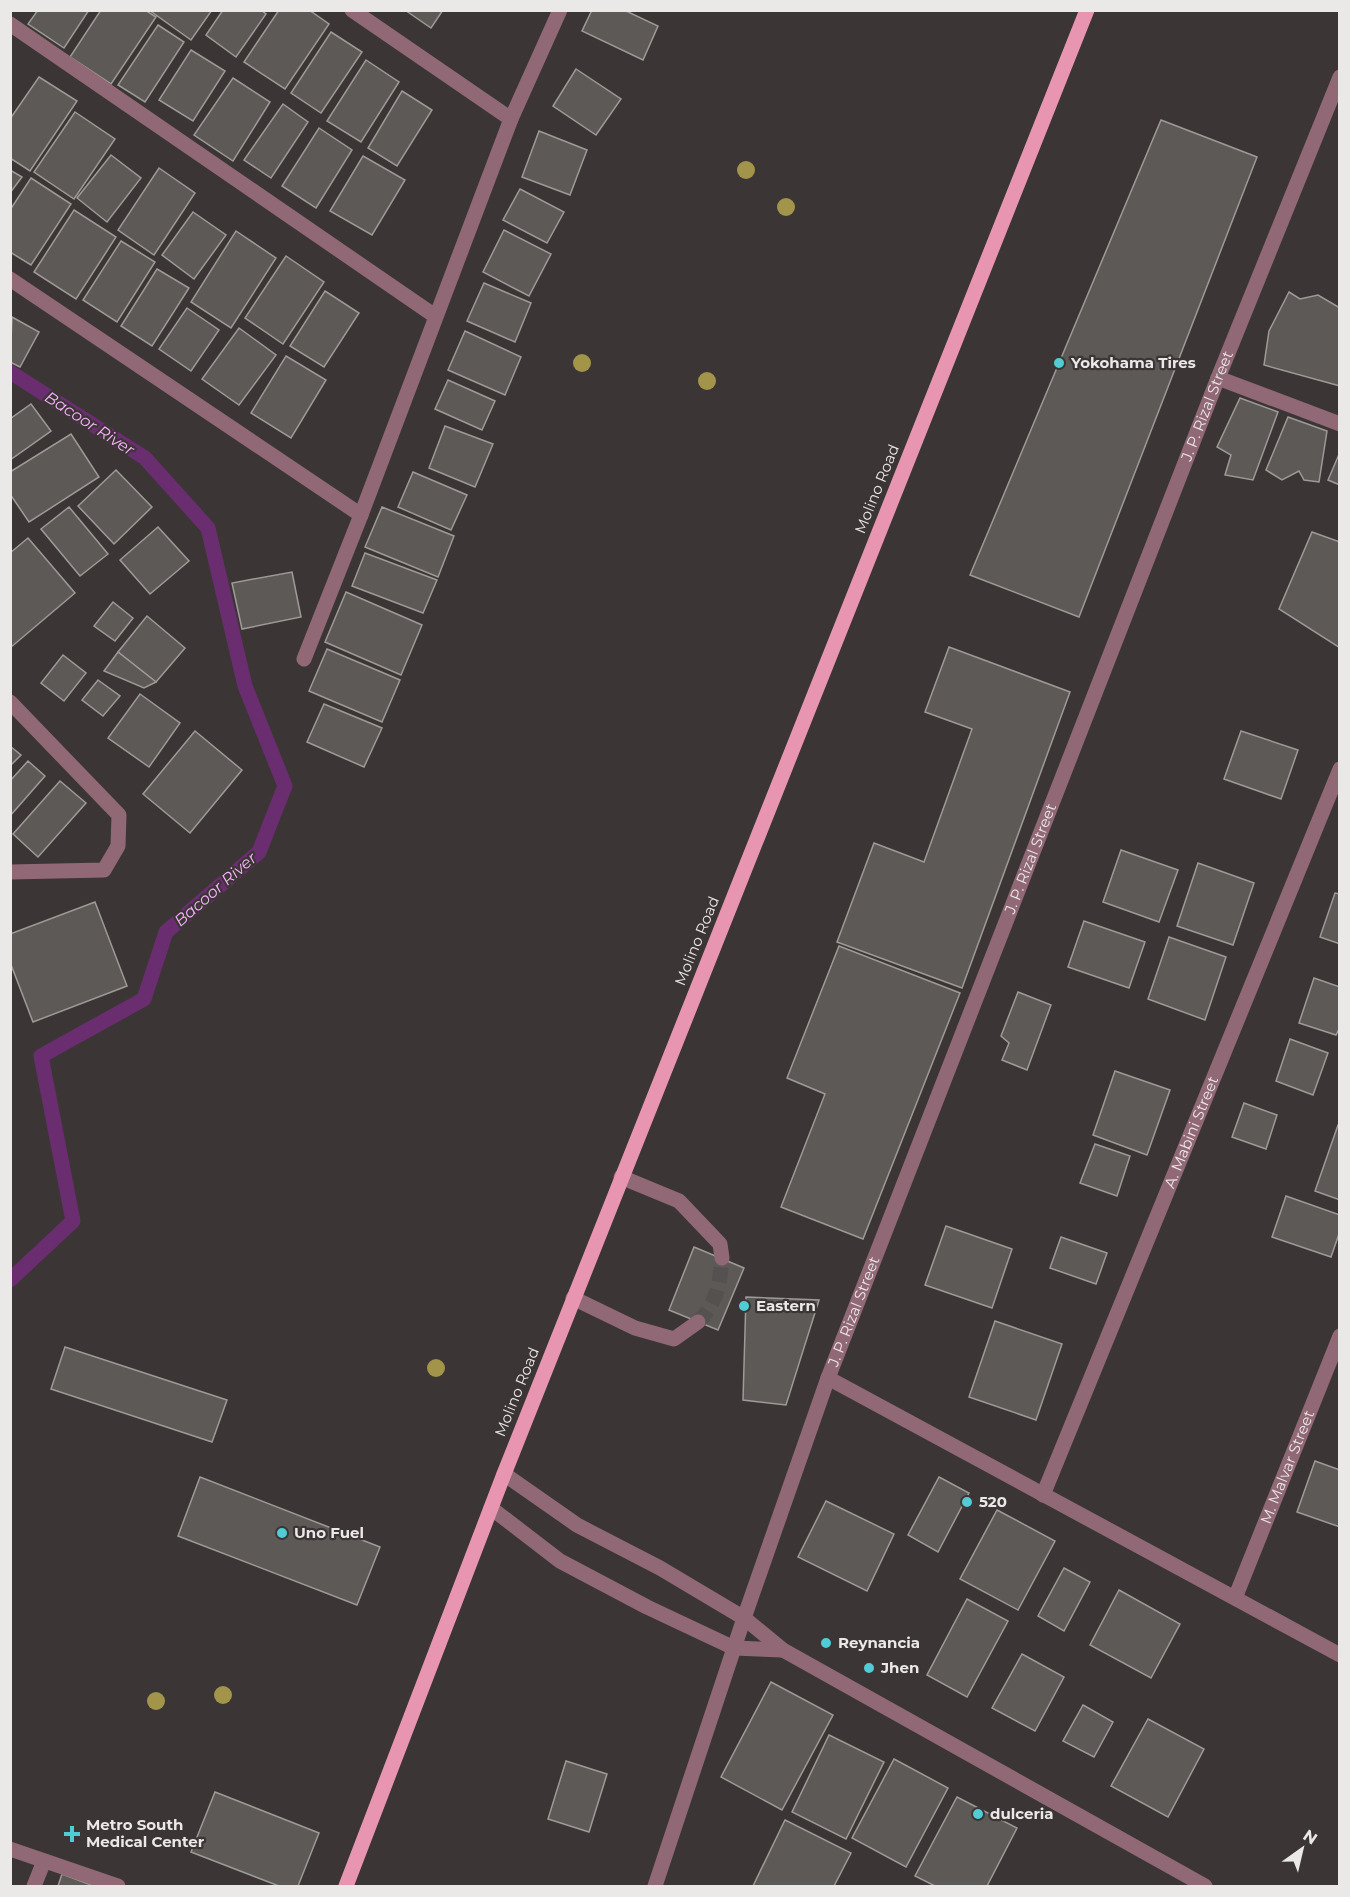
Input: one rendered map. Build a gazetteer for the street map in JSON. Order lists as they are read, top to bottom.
{
  "streets": {
    "main road": ["Molino Road"],
    "street": ["J. P. Rizal Street", "A. Mabini Street", "M. Malvar Street"]
  },
  "water": ["Bacoor River"],
  "places": {
    "other": [
      "Yokohama Tires",
      "Eastern",
      "520",
      "Uno Fuel",
      "Reynancia",
      "Jhen",
      "dulceria"
    ],
    "health": ["Metro South Medical Center"]
  },
  "north": "top right"
}
